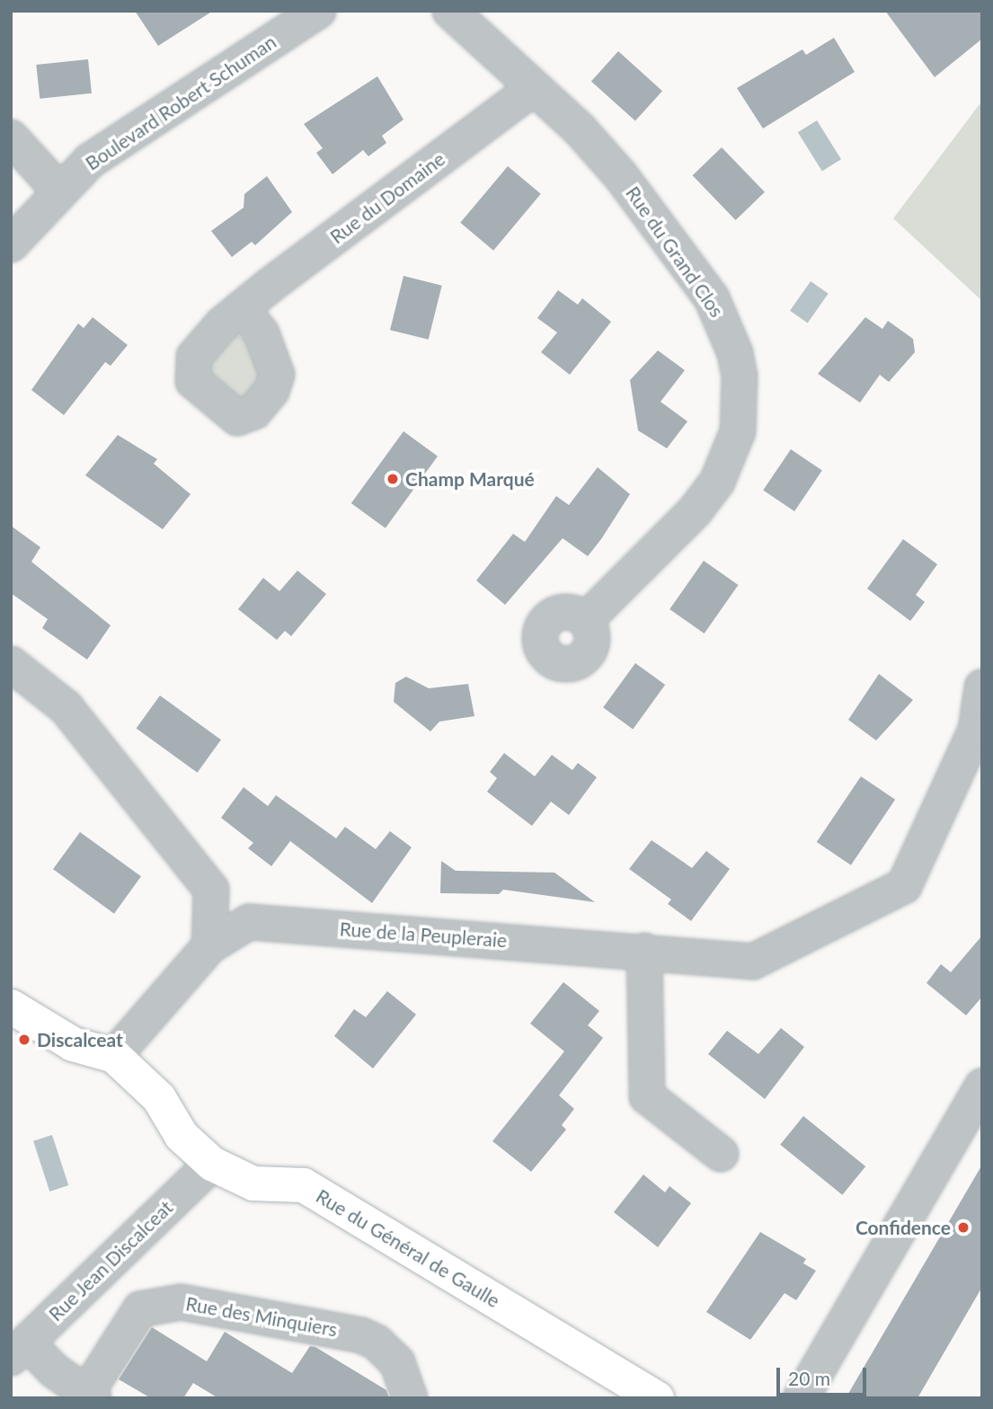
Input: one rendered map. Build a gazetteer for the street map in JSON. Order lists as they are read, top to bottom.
{
  "streets": {
    "main road": ["Rue du Général de Gaulle"],
    "street": [
      "Boulevard Robert Schuman",
      "Rue du Domaine",
      "Rue du Grand Clos",
      "Rue de la Peupleraie",
      "Rue Jean Discalceat",
      "Rue des Minquiers"
    ]
  },
  "crossings": [
    ["Rue du Domaine", "Rue du Grand Clos"],
    ["Rue de la Peupleraie", "Rue du Général de Gaulle"],
    ["Rue du Général de Gaulle", "Rue Jean Discalceat"]
  ],
  "places": ["Champ Marqué", "Discalceat", "Confidence"],
  "scale_bar": "20 m"
}
